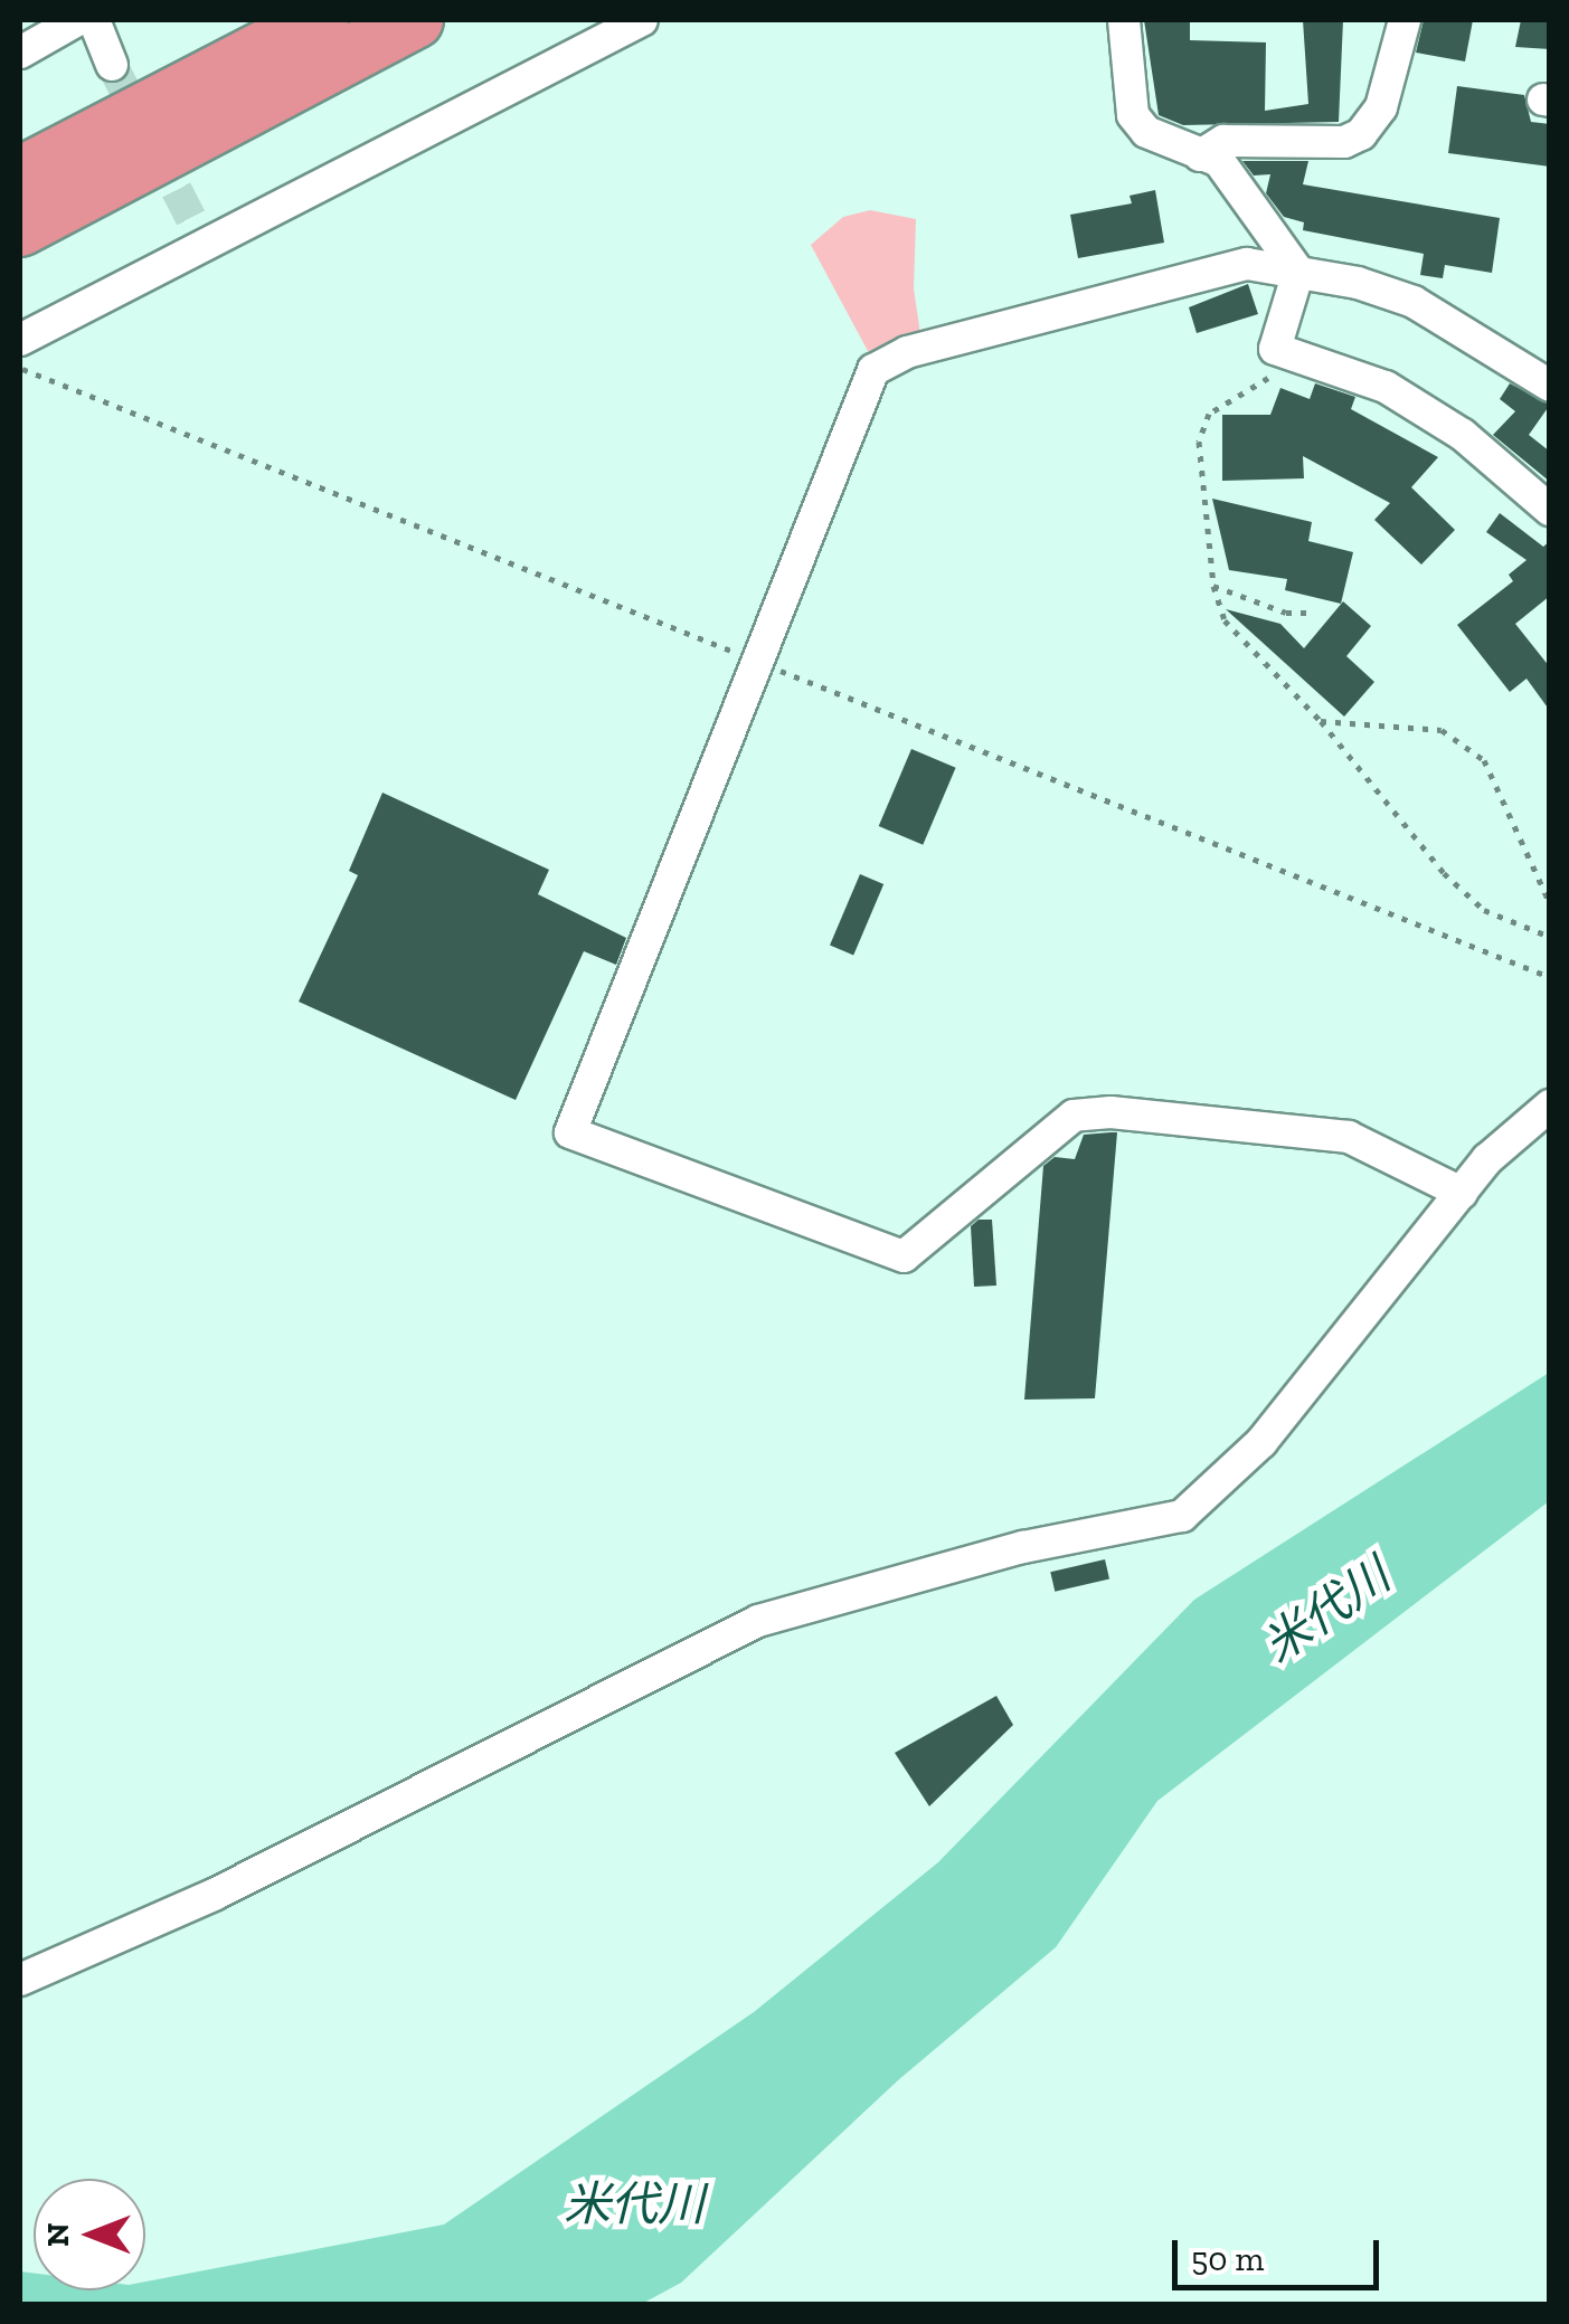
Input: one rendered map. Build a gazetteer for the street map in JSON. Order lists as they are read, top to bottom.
{
  "water": ["米代川"],
  "scale_bar": "50 m",
  "north": "left"
}
